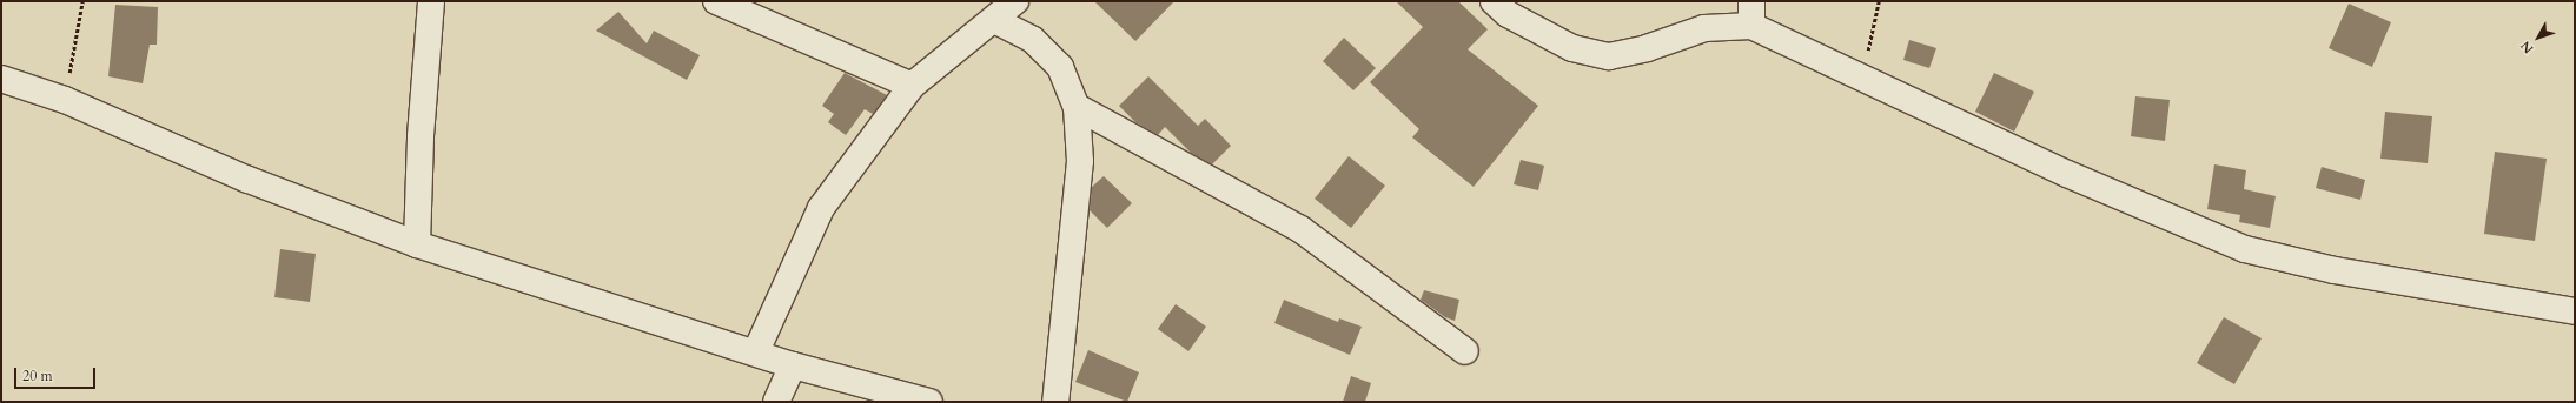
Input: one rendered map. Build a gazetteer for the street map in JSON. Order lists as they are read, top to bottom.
{
  "scale_bar": "20 m",
  "north": "bottom left"
}
